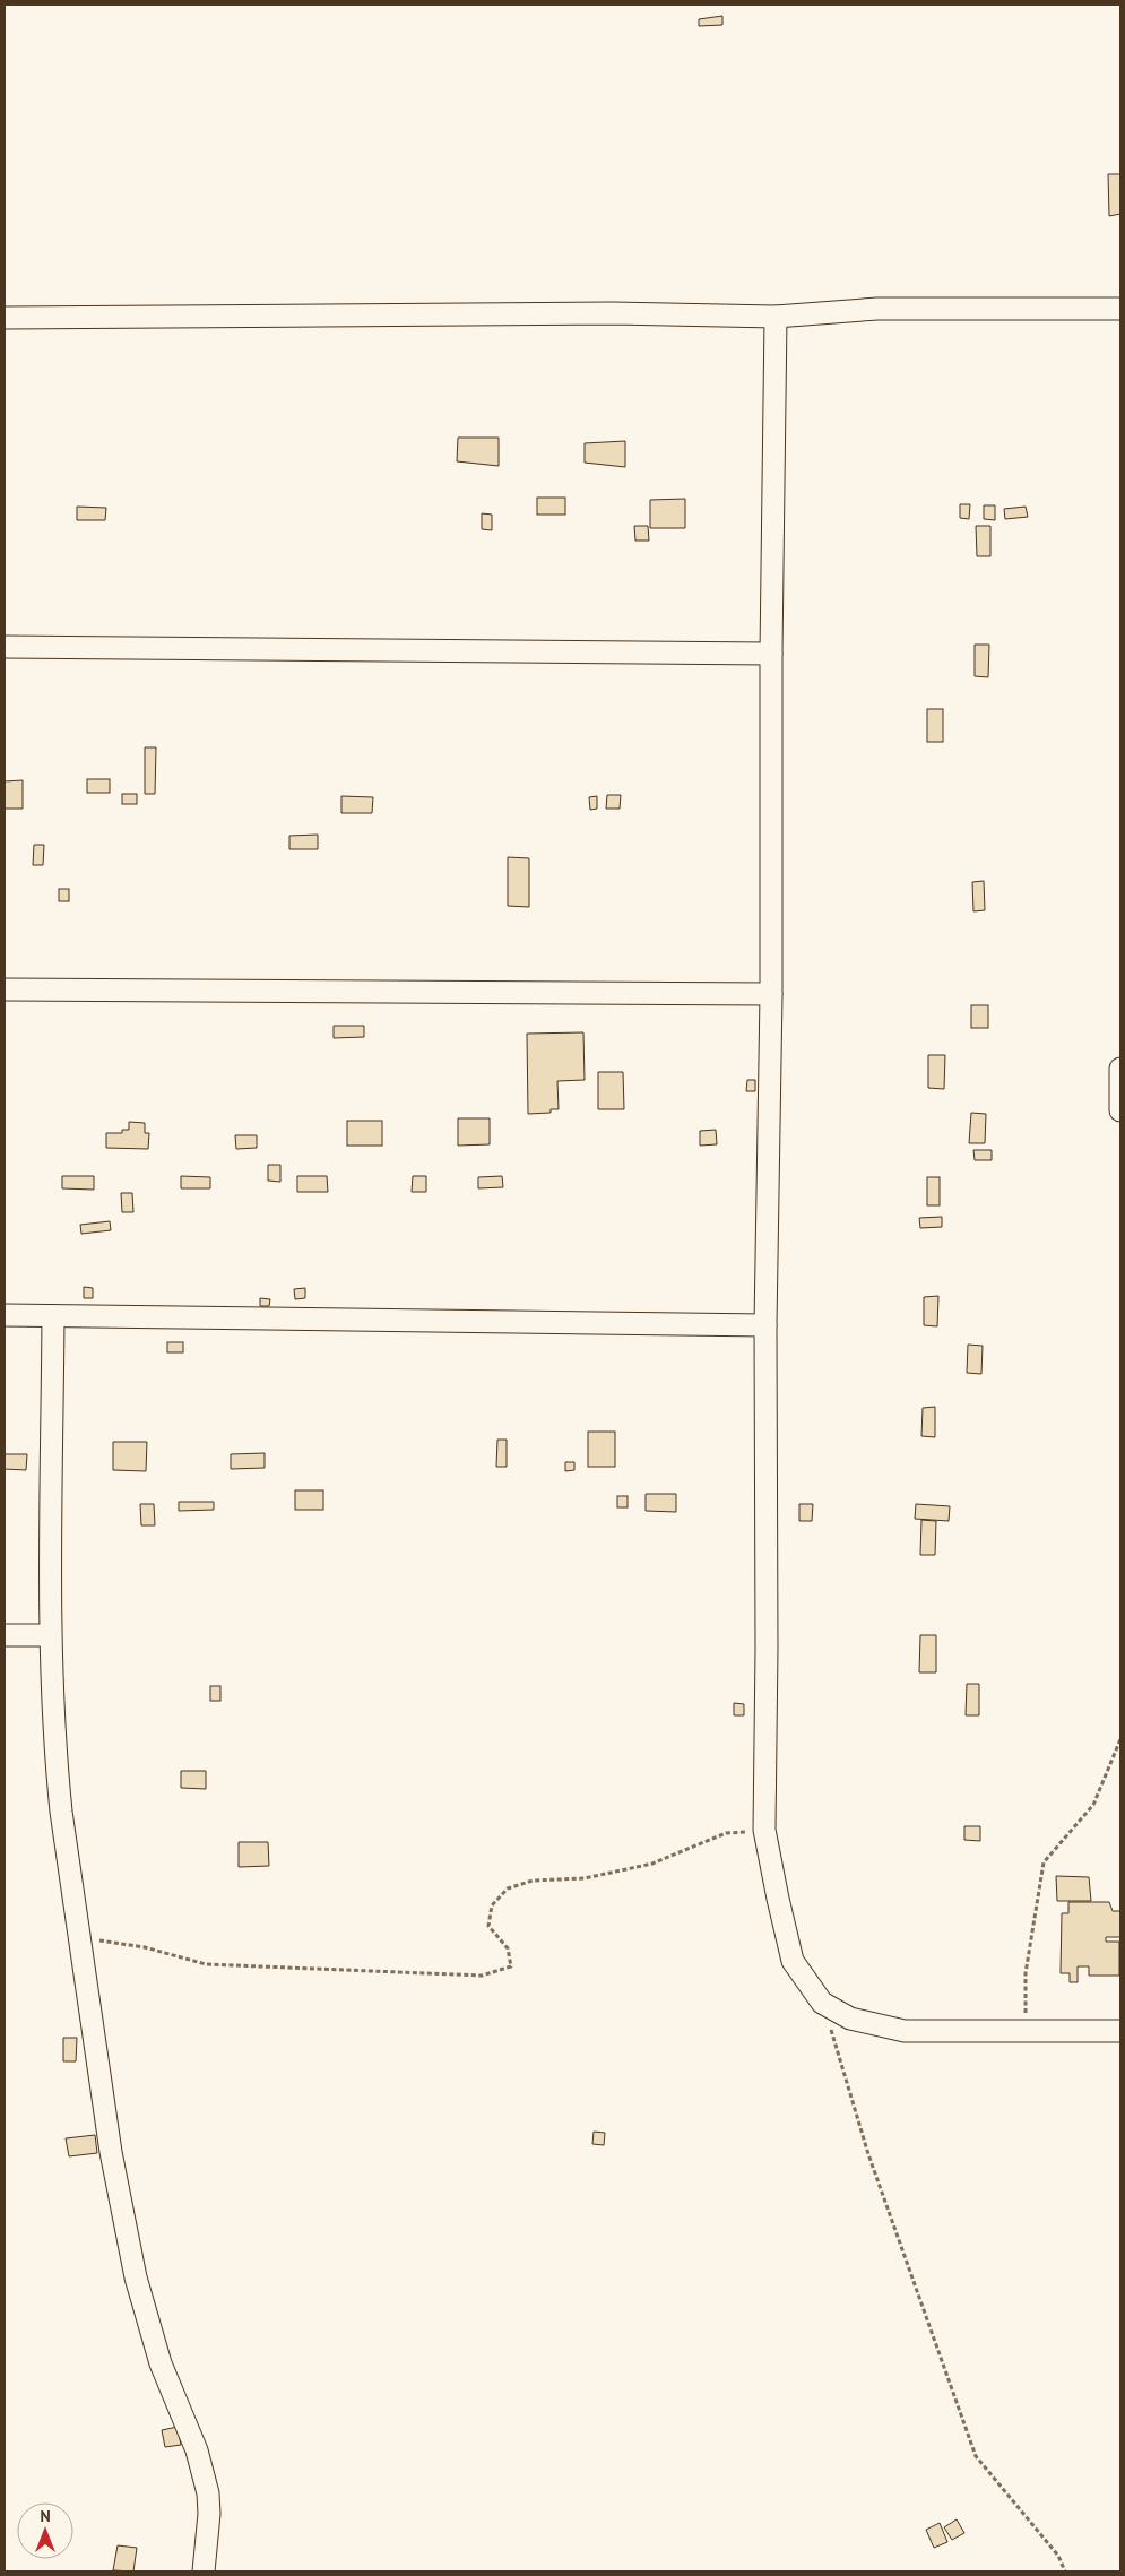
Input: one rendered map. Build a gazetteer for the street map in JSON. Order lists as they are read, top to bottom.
{
  "north": "top"
}
